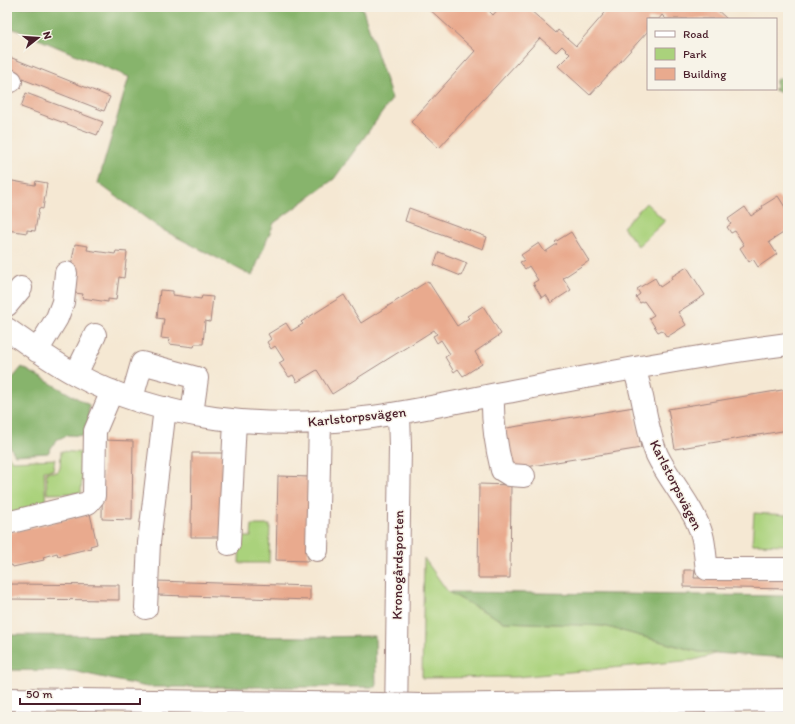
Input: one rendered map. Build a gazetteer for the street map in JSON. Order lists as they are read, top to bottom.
{
  "streets": {
    "main road": ["Karlstorpsvägen", "Kronogårdsporten"]
  },
  "crossings": [
    ["Karlstorpsvägen", "Kronogårdsporten"]
  ],
  "legend": ["Road", "Park", "Building"],
  "scale_bar": "50 m",
  "north": "right"
}
